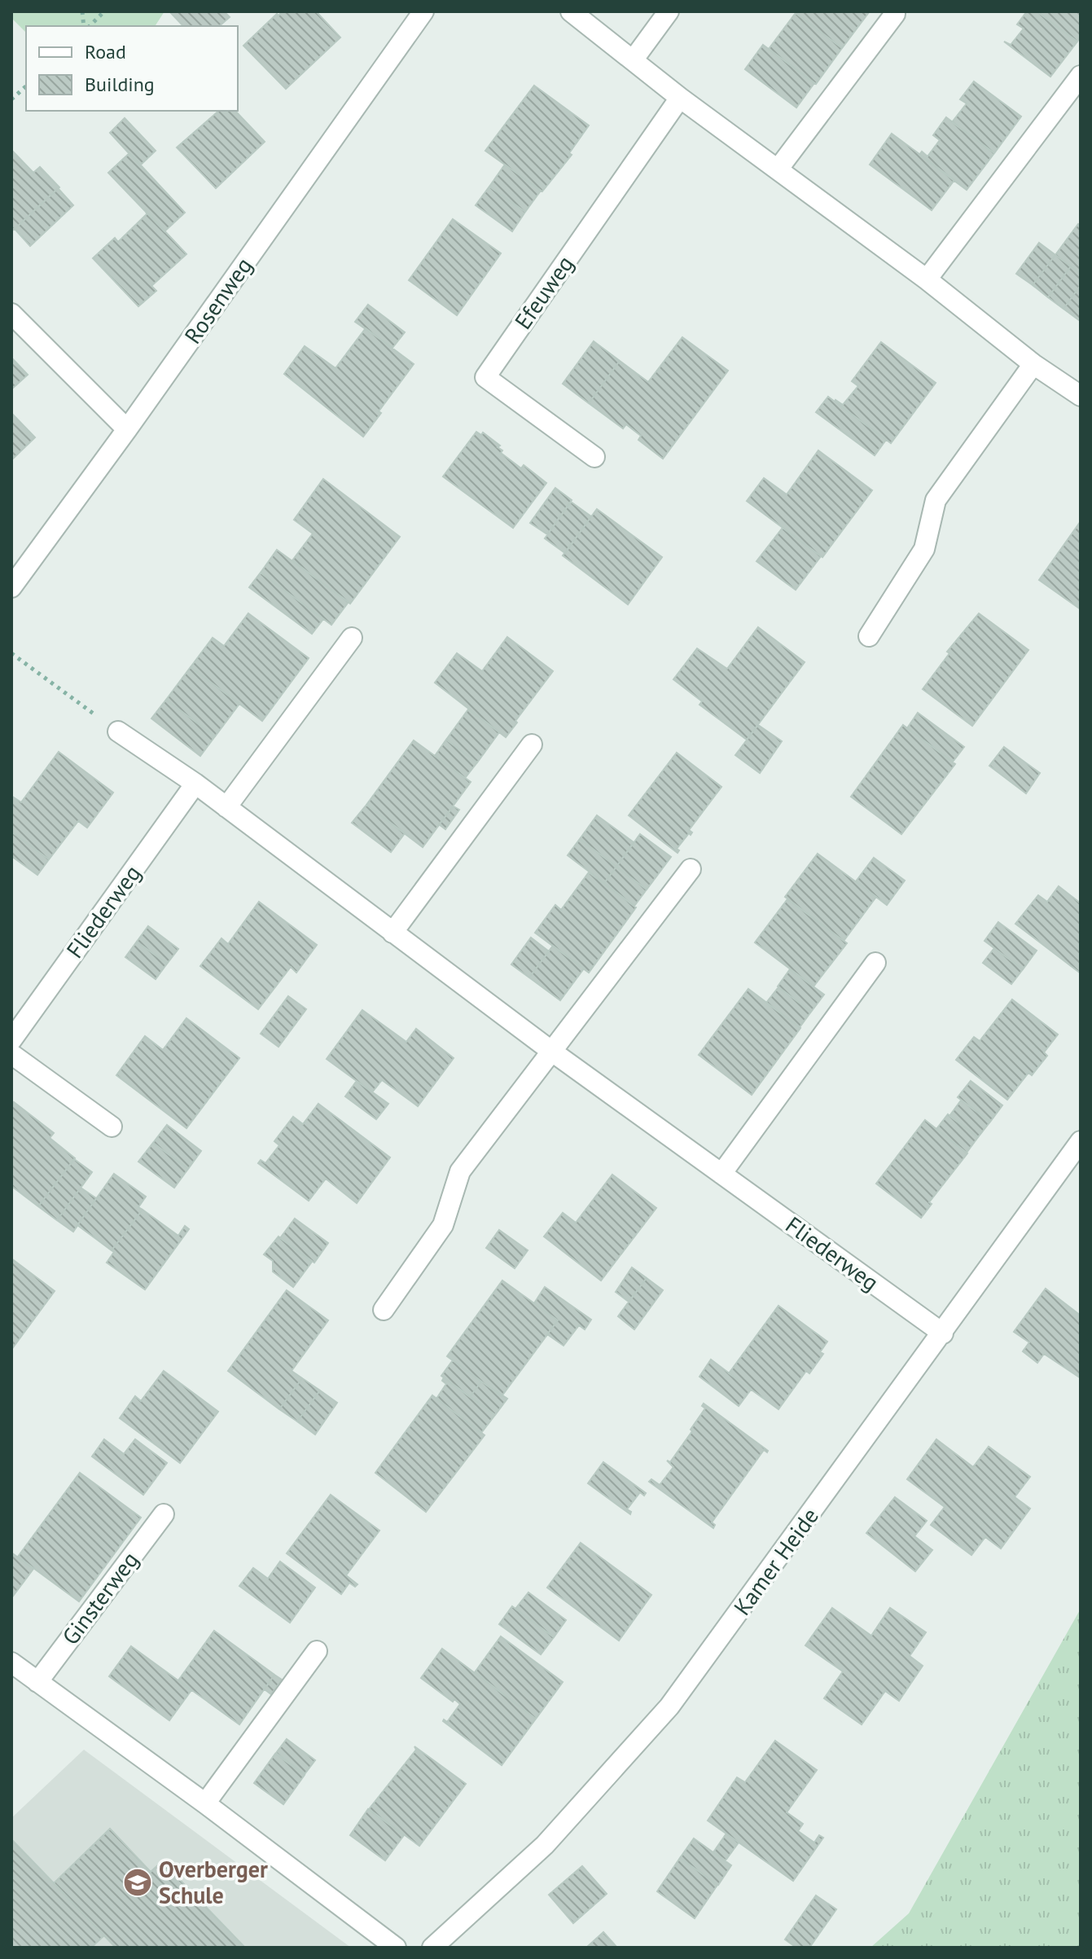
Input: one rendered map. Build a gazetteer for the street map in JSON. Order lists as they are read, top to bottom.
{
  "streets": {
    "street": [
      "Efeuweg",
      "Rosenweg",
      "Fliederweg",
      "Kamer Heide",
      "Ginsterweg"
    ]
  },
  "crossings": [
    ["Fliederweg", "Kamer Heide"]
  ],
  "places": {
    "school or university": ["Overberger Schule"]
  },
  "legend": ["Road", "Building"]
}
